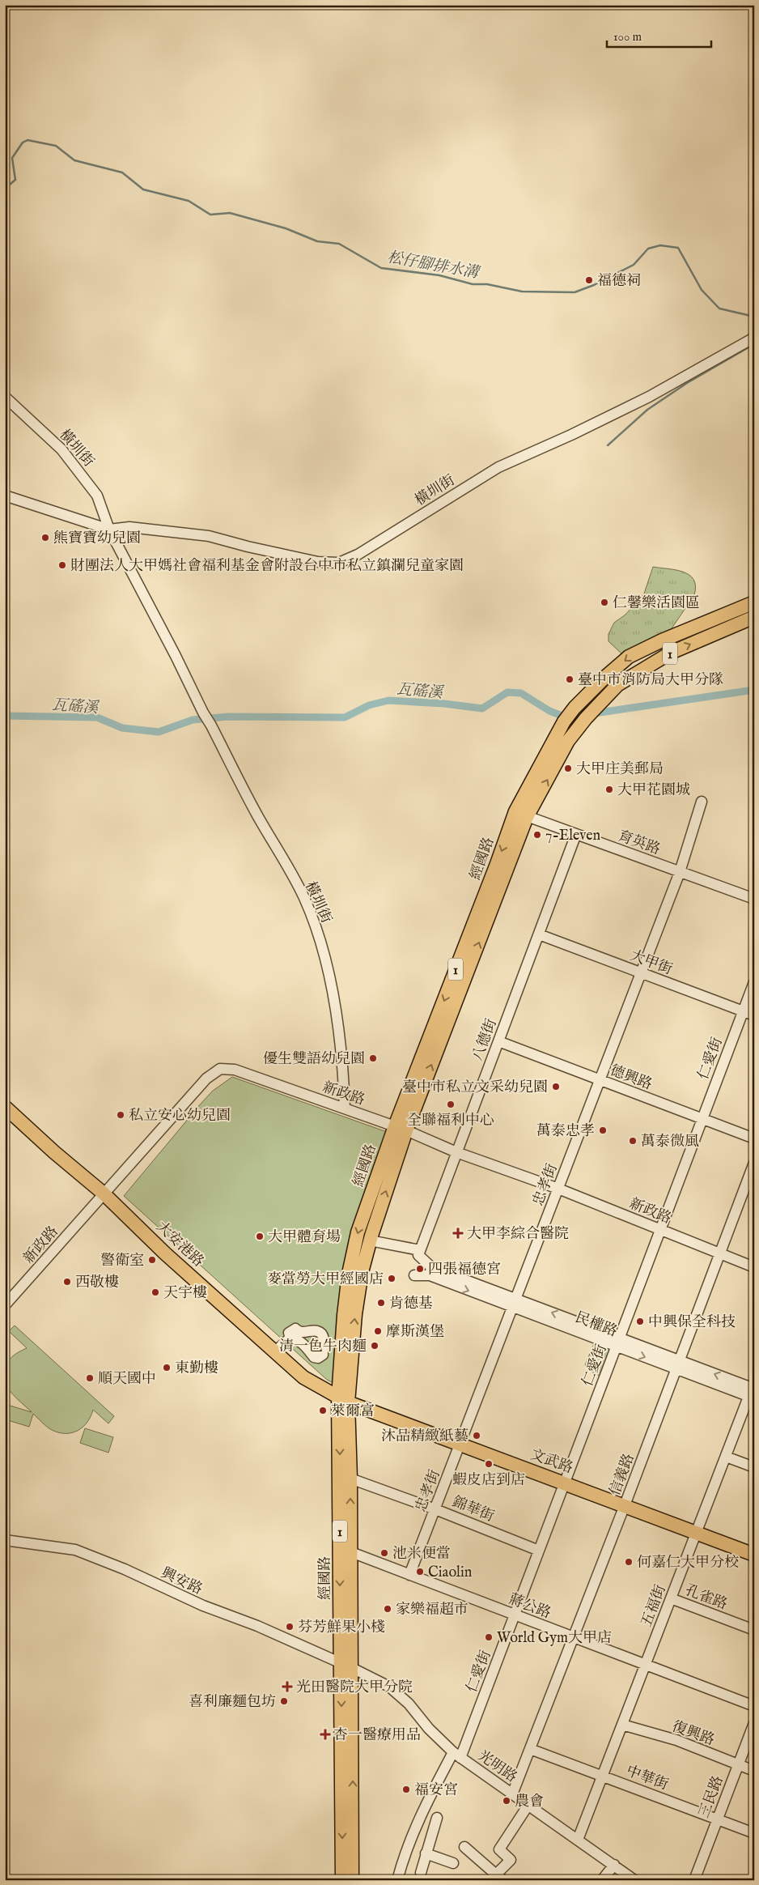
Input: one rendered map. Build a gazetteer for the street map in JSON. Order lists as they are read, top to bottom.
{
  "streets": {
    "main road": [
      "1",
      "經國路",
      "大安港路",
      "文武路"
    ],
    "street": [
      "橫圳街",
      "育英路",
      "大甲街",
      "八德街",
      "仁愛街",
      "德興路",
      "新政路",
      "忠孝街",
      "民權路",
      "信義路",
      "錦華街",
      "興安路",
      "孔雀路",
      "蔣公路",
      "五福街",
      "復興路",
      "光明路",
      "中華街",
      "三民路"
    ]
  },
  "crossings": [
    ["橫圳街", "新政路"],
    ["育英路", "經國路"],
    ["育英路", "八德街"],
    ["育英路", "忠孝街"],
    ["經國路", "新政路"],
    ["經國路", "大安港路"],
    ["經國路", "文武路"],
    ["經國路", "錦華街"],
    ["經國路", "興安路"],
    ["經國路", "蔣公路"],
    ["經國路", "光明路"],
    ["大甲街", "八德街"],
    ["大甲街", "仁愛街"],
    ["大甲街", "忠孝街"],
    ["八德街", "德興路"],
    ["八德街", "新政路"],
    ["仁愛街", "德興路"],
    ["仁愛街", "新政路"],
    ["仁愛街", "民權路"],
    ["仁愛街", "文武路"],
    ["仁愛街", "錦華街"],
    ["仁愛街", "蔣公路"],
    ["仁愛街", "光明路"],
    ["德興路", "忠孝街"],
    ["新政路", "忠孝街"],
    ["新政路", "大安港路"],
    ["新政路", "信義路"],
    ["忠孝街", "民權路"],
    ["忠孝街", "文武路"],
    ["忠孝街", "錦華街"],
    ["忠孝街", "蔣公路"],
    ["大安港路", "文武路"],
    ["民權路", "信義路"],
    ["民權路", "五福街"],
    ["文武路", "信義路"],
    ["文武路", "五福街"],
    ["信義路", "蔣公路"],
    ["信義路", "光明路"],
    ["信義路", "中華街"],
    ["興安路", "光明路"],
    ["孔雀路", "五福街"],
    ["蔣公路", "五福街"],
    ["五福街", "復興路"],
    ["五福街", "光明路"],
    ["五福街", "中華街"],
    ["復興路", "三民路"],
    ["中華街", "三民路"]
  ],
  "water": ["松仔腳排水溝", "瓦磘溪"],
  "places": {
    "other": [
      "福德祠",
      "熊寶寶幼兒園",
      "財團法人大甲媽社會福利基金會附設台中市私立鎮瀾兒童家園",
      "仁馨樂活園區",
      "臺中市消防局大甲分隊",
      "大甲庄美郵局",
      "大甲花園城",
      "7-Eleven",
      "優生雙語幼兒園",
      "臺中市私立文采幼兒園",
      "全聯福利中心",
      "私立安心幼兒園",
      "萬泰忠孝",
      "萬泰微風",
      "大甲體育場",
      "警衛室",
      "四張福德宮",
      "麥當勞大甲經國店",
      "西敬樓",
      "天宇樓",
      "肯德基",
      "中興保全科技",
      "摩斯漢堡",
      "清一色牛肉麵",
      "東勤樓",
      "順天國中",
      "萊爾富",
      "沐品精緻紙藝",
      "蝦皮店到店",
      "池米便當",
      "何嘉仁大甲分校",
      "Ciaolin",
      "家樂福超市",
      "芬芳鮮果小棧",
      "World Gym大甲店",
      "喜利廉麵包坊",
      "福安宮",
      "農會"
    ],
    "health": ["大甲李綜合醫院", "光田醫院大甲分院", "杏一醫療用品"]
  },
  "scale_bar": "100 m"
}
